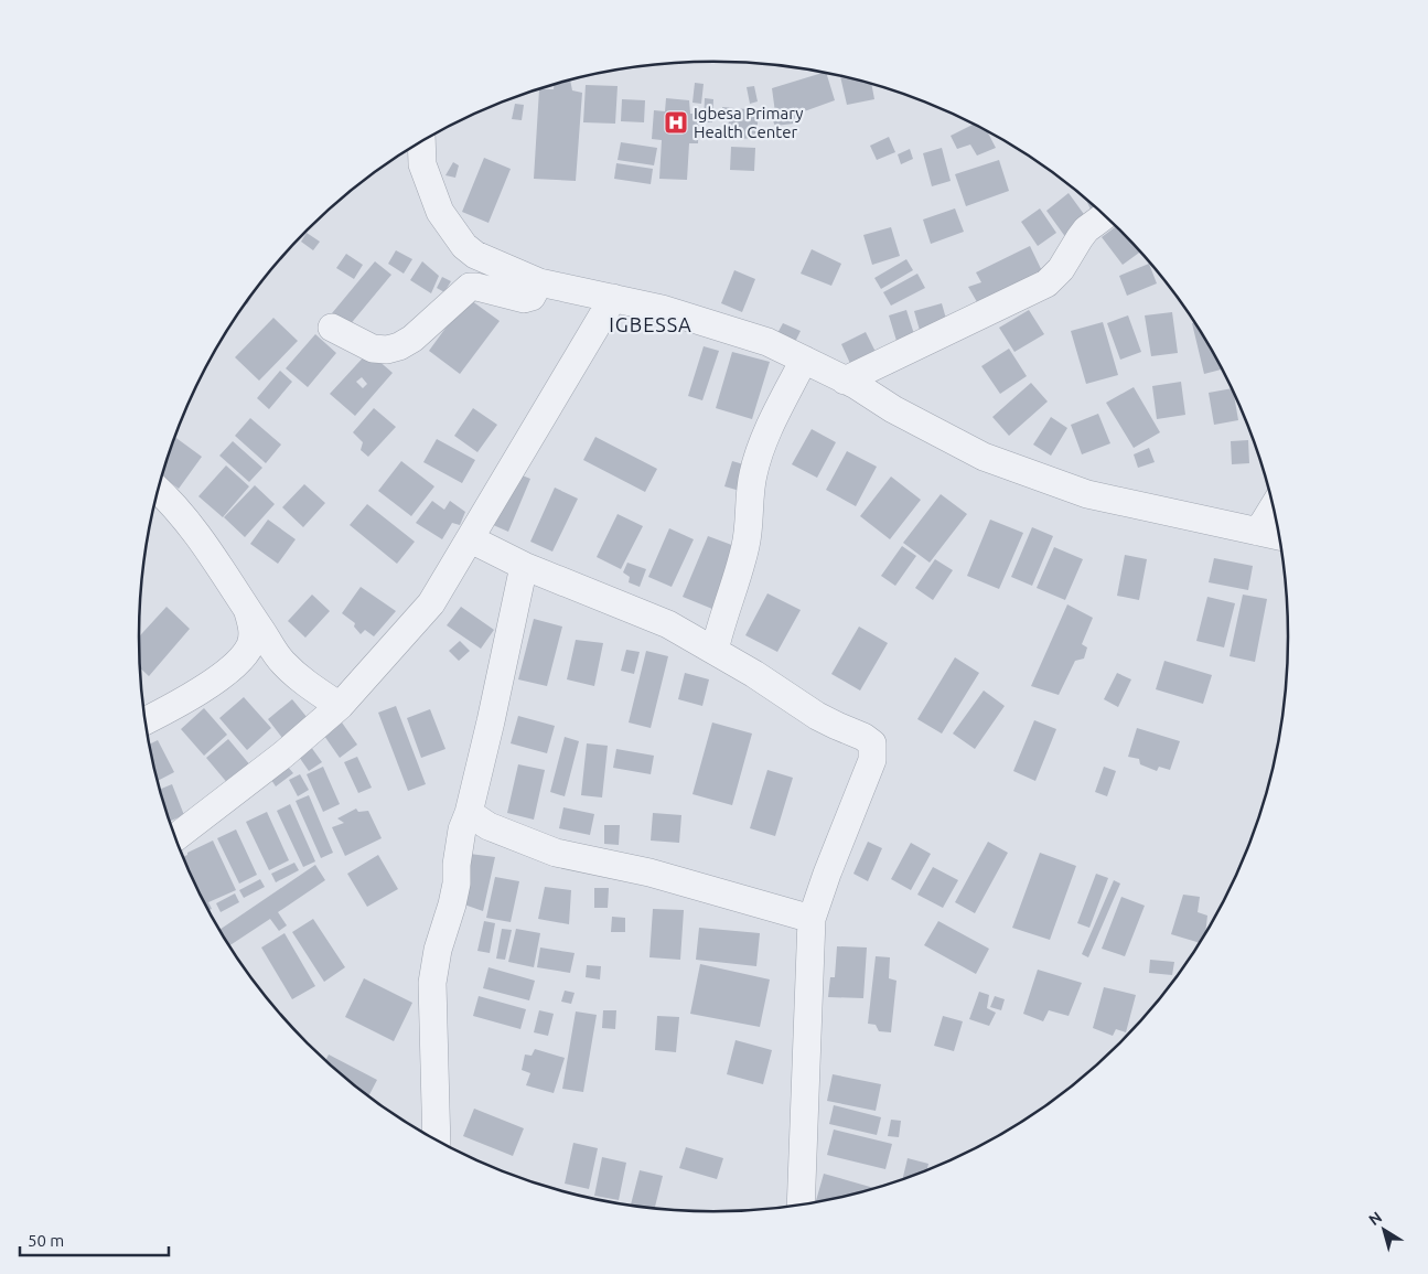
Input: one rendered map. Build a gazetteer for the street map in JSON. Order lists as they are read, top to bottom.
{
  "districts": ["IGBESSA"],
  "places": {
    "hospital": ["Igbesa Primary Health Center"]
  },
  "scale_bar": "50 m",
  "north": "top left"
}
